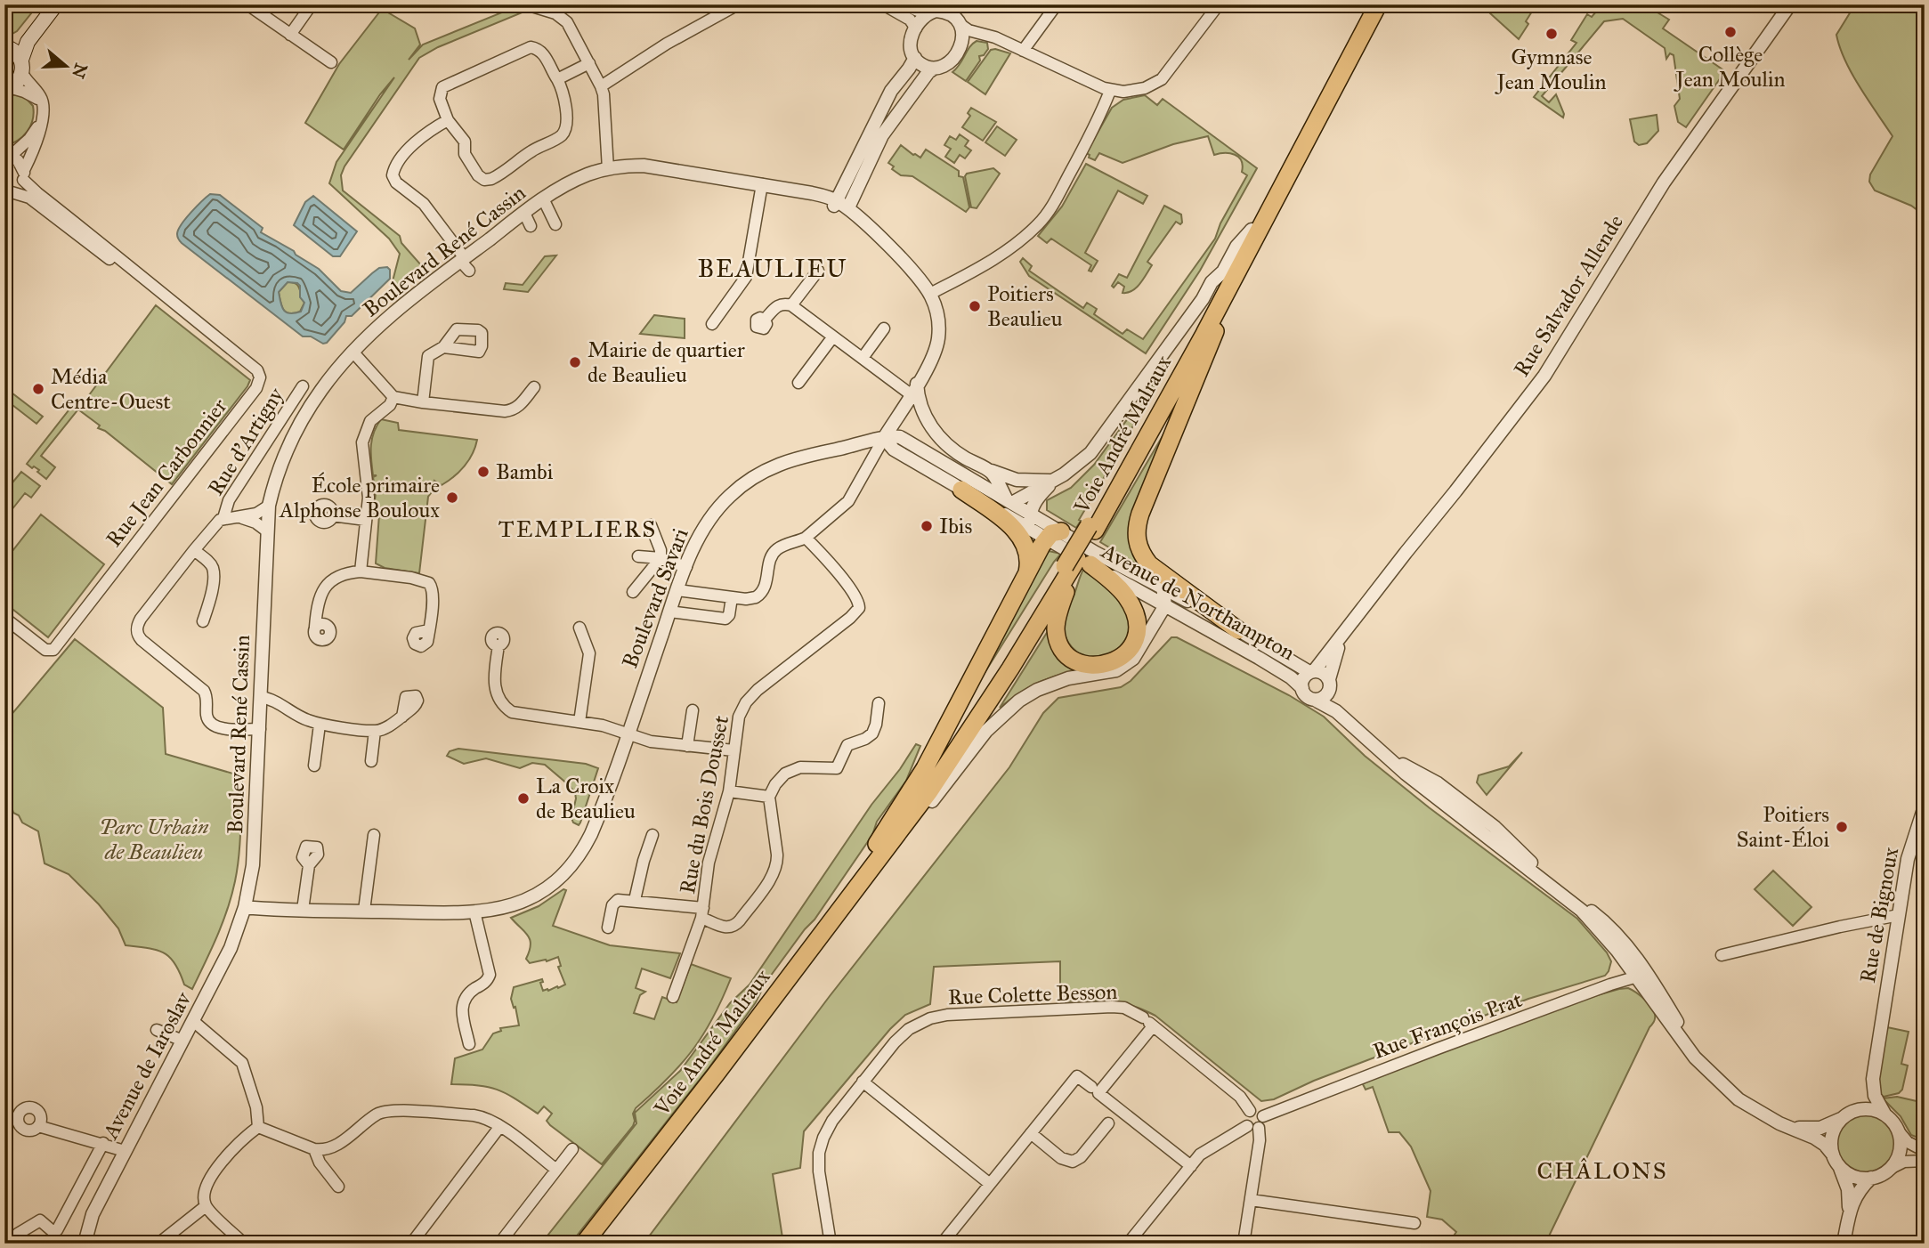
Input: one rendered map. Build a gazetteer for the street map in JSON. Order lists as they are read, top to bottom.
{
  "streets": {
    "main road": ["Voie André Malraux"],
    "street": [
      "Boulevard René Cassin",
      "Rue Salvador Allende",
      "Rue d'Artigny",
      "Rue Jean Carbonnier",
      "Boulevard Savari",
      "Avenue de Northampton",
      "Rue du Bois Dousset",
      "Rue de Bignoux",
      "Rue Colette Besson",
      "Rue François Prat",
      "Avenue de Iaroslav"
    ]
  },
  "crossings": [
    ["Boulevard René Cassin", "Rue d'Artigny"],
    ["Boulevard René Cassin", "Boulevard Savari"],
    ["Boulevard René Cassin", "Avenue de Iaroslav"],
    ["Rue Salvador Allende", "Avenue de Northampton"],
    ["Voie André Malraux", "Avenue de Northampton"],
    ["Boulevard Savari", "Avenue de Northampton"],
    ["Boulevard Savari", "Avenue de Iaroslav"],
    ["Rue Colette Besson", "Rue François Prat"]
  ],
  "districts": ["BEAULIEU", "TEMPLIERS", "CHÂLONS"],
  "parks": ["Parc Urbain de Beaulieu"],
  "places": [
    "Collège Jean Moulin",
    "Gymnase Jean Moulin",
    "Poitiers Beaulieu",
    "Mairie de quartier de Beaulieu",
    "Média Centre-Ouest",
    "Bambi",
    "École primaire Alphonse Bouloux",
    "Ibis",
    "La Croix de Beaulieu",
    "Poitiers Saint-Éloi"
  ],
  "north": "right"
}
